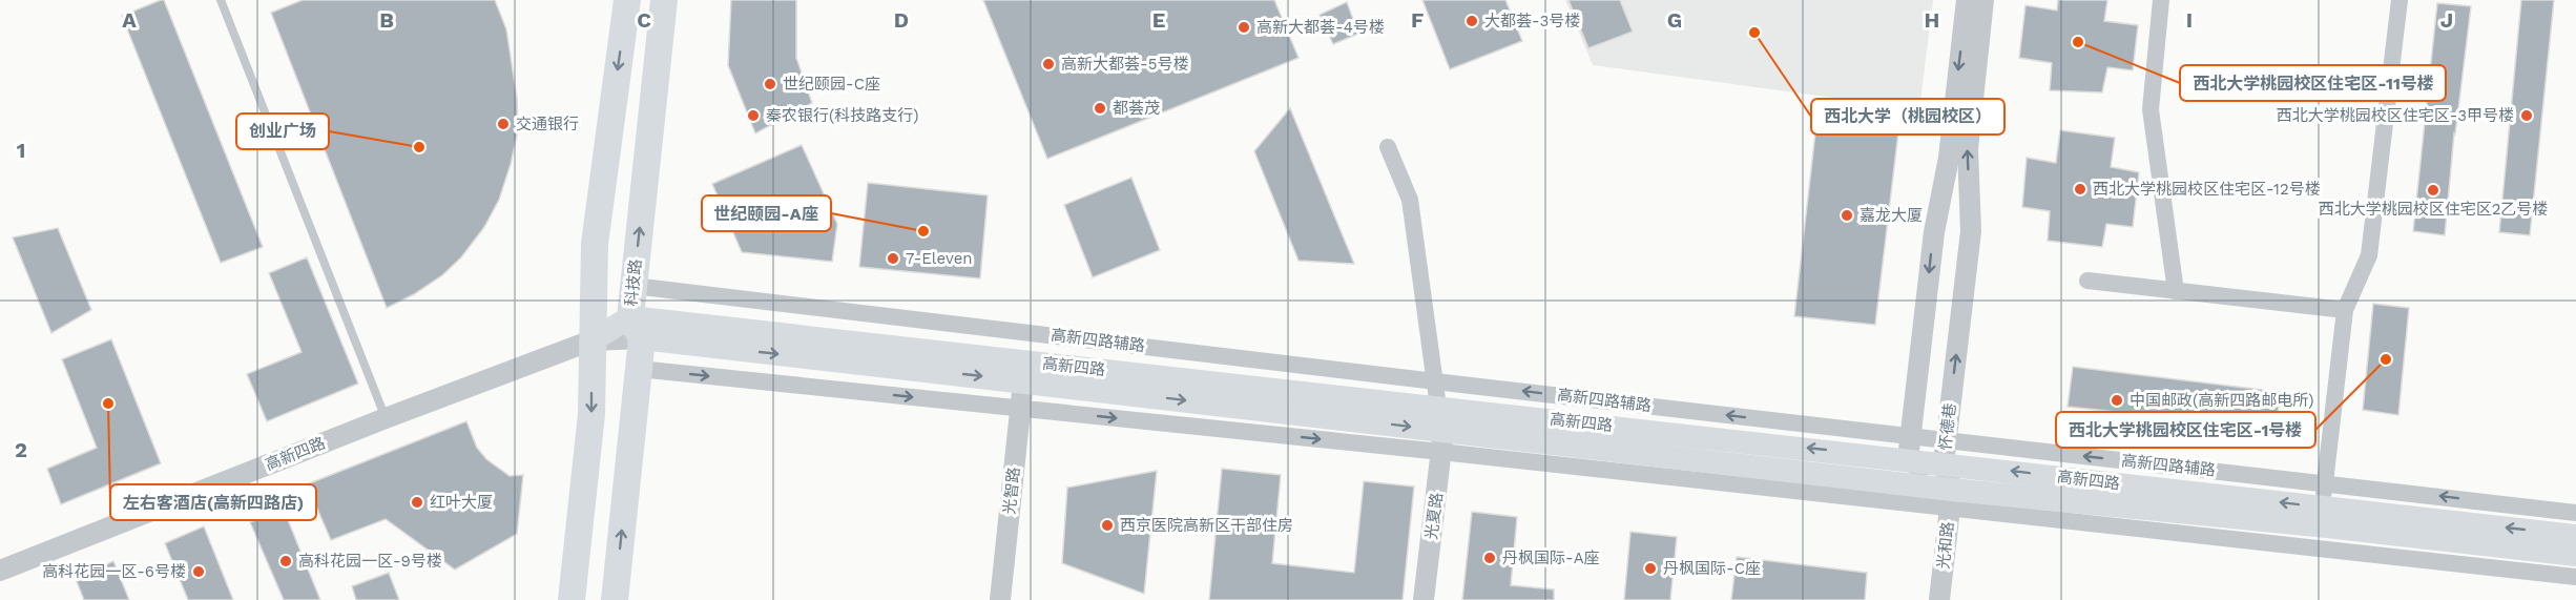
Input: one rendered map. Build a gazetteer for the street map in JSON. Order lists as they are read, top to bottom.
{
  "streets": {
    "main road": ["科技路", "高新四路"],
    "street": [
      "高新四路辅路",
      "怀德巷",
      "光智路",
      "光夏路",
      "光和路"
    ]
  },
  "crossings": [
    ["科技路", "高新四路辅路"],
    ["科技路", "高新四路"],
    ["高新四路辅路", "高新四路"],
    ["高新四路辅路", "怀德巷"],
    ["高新四路", "怀德巷"],
    ["高新四路", "光智路"],
    ["高新四路", "光夏路"],
    ["高新四路", "光和路"],
    ["怀德巷", "光和路"]
  ],
  "places": [
    "大都荟-3号楼",
    "高新大都荟-4号楼",
    "西北大学（桃园校区）",
    "西北大学桃园校区住宅区-11号楼",
    "高新大都荟-5号楼",
    "世纪颐园-C座",
    "都荟茂",
    "秦农银行(科技路支行)",
    "西北大学桃园校区住宅区-3甲号楼",
    "交通银行",
    "创业广场",
    "西北大学桃园校区住宅区-12号楼",
    "西北大学桃园校区住宅区2乙号楼",
    "嘉龙大厦",
    "世纪颐园-A座",
    "7-Eleven",
    "西北大学桃园校区住宅区-1号楼",
    "中国邮政(高新四路邮电所)",
    "左右客酒店(高新四路店)",
    "红叶大厦",
    "西京医院高新区干部住房",
    "丹枫国际-A座",
    "高科花园一区-9号楼",
    "丹枫国际-C座",
    "高科花园一区-6号楼"
  ],
  "grid": {
    "columns": [
      "A",
      "B",
      "C",
      "D",
      "E",
      "F",
      "G",
      "H",
      "I",
      "J"
    ],
    "rows": ["1", "2"]
  }
}
